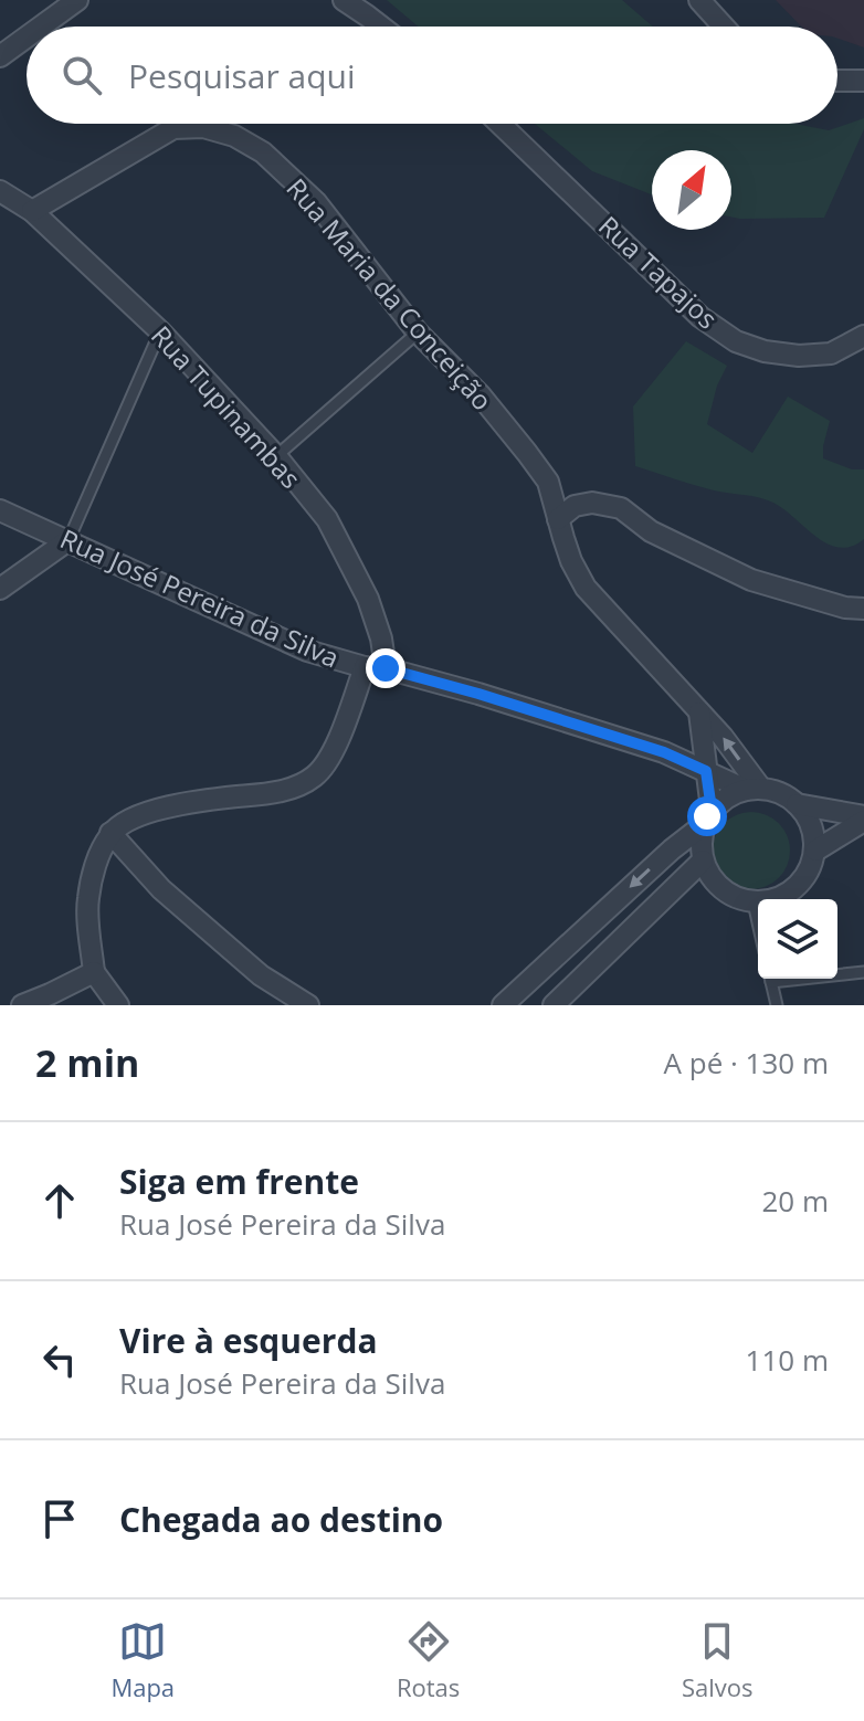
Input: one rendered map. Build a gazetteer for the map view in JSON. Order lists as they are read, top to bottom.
{
  "streets": {
    "street": [
      "Rua Tapajos",
      "Rua Maria da Conceição",
      "Rua Tupinambas",
      "Rua José Pereira da Silva"
    ]
  },
  "crossings": [
    ["Rua Maria da Conceição", "Rua Tupinambas"],
    ["Rua Maria da Conceição", "Rua José Pereira da Silva"],
    ["Rua Tupinambas", "Rua José Pereira da Silva"]
  ],
  "north": "top right",
  "page": {
    "search": "Pesquisar aqui",
    "heading": ["2 min", "A pé · 130 m"],
    "list": [
      ["Siga em frente", "Rua José Pereira da Silva", "20 m"],
      ["Vire à esquerda", "Rua José Pereira da Silva", "110 m"],
      "Chegada ao destino"
    ],
    "nav": ["Mapa", "Rotas", "Salvos"]
  }
}
